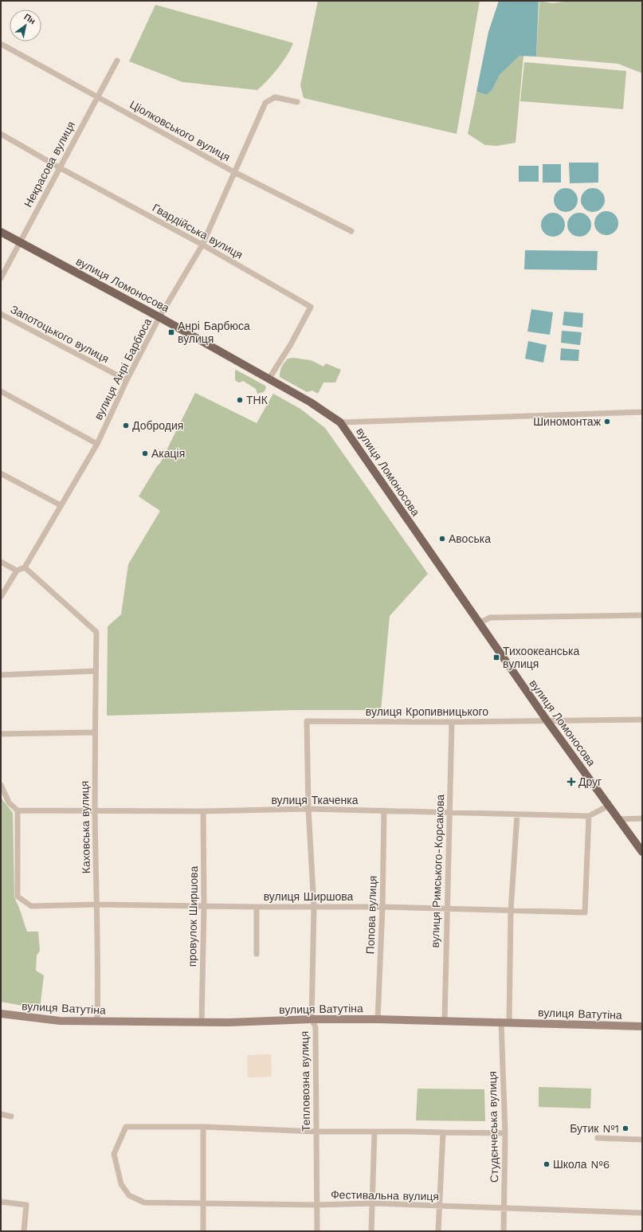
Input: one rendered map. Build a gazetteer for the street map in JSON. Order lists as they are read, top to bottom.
{
  "streets": {
    "main road": ["вулиця Ломоносова"],
    "street": [
      "Ціолковського вулиця",
      "Некрасова вулиця",
      "Гвардійська вулиця",
      "Запотоцького вулиця",
      "вулиця Анрі Барбюса",
      "вулиця Кропивницького",
      "вулиця Ткаченка",
      "Каховська вулиця",
      "вулиця Римського-Корсакова",
      "вулиця Ширшова",
      "Попова вулиця",
      "провулок Ширшова",
      "вулиця Ватутіна",
      "Тепловозна вулиця",
      "Студєнчеська вулиця",
      "Фестивальна вулиця"
    ]
  },
  "crossings": [
    ["Ціолковського вулиця", "Некрасова вулиця"],
    ["Ціолковського вулиця", "вулиця Анрі Барбюса"],
    ["Некрасова вулиця", "Гвардійська вулиця"],
    ["Некрасова вулиця", "вулиця Ломоносова"],
    ["Гвардійська вулиця", "вулиця Ломоносова"],
    ["Гвардійська вулиця", "вулиця Анрі Барбюса"],
    ["вулиця Ломоносова", "вулиця Анрі Барбюса"],
    ["вулиця Ломоносова", "вулиця Кропивницького"],
    ["вулиця Ломоносова", "вулиця Ткаченка"],
    ["Запотоцького вулиця", "вулиця Анрі Барбюса"],
    ["вулиця Анрі Барбюса", "Каховська вулиця"],
    ["вулиця Кропивницького", "вулиця Римського-Корсакова"],
    ["вулиця Кропивницького", "Тепловозна вулиця"],
    ["вулиця Ткаченка", "Каховська вулиця"],
    ["вулиця Ткаченка", "вулиця Римського-Корсакова"],
    ["вулиця Ткаченка", "вулиця Ширшова"],
    ["вулиця Ткаченка", "Попова вулиця"],
    ["вулиця Ткаченка", "провулок Ширшова"],
    ["вулиця Ткаченка", "Тепловозна вулиця"],
    ["вулиця Ткаченка", "Студєнчеська вулиця"],
    ["Каховська вулиця", "вулиця Ширшова"],
    ["Каховська вулиця", "вулиця Ватутіна"],
    ["вулиця Римського-Корсакова", "вулиця Ширшова"],
    ["вулиця Римського-Корсакова", "вулиця Ватутіна"],
    ["вулиця Ширшова", "Попова вулиця"],
    ["вулиця Ширшова", "провулок Ширшова"],
    ["вулиця Ширшова", "Тепловозна вулиця"],
    ["вулиця Ширшова", "Студєнчеська вулиця"],
    ["Попова вулиця", "вулиця Ватутіна"],
    ["провулок Ширшова", "вулиця Ватутіна"],
    ["вулиця Ватутіна", "Тепловозна вулиця"],
    ["вулиця Ватутіна", "Студєнчеська вулиця"],
    ["Тепловозна вулиця", "Фестивальна вулиця"],
    ["Студєнчеська вулиця", "Фестивальна вулиця"]
  ],
  "places": {
    "transit": ["Анрі Барбюса вулиця", "Тихоокеанська вулиця"],
    "other": [
      "ТНК",
      "Шиномонтаж",
      "Добродия",
      "Акація",
      "Авоська",
      "Бутик №1",
      "Школа №6"
    ],
    "health": ["Друг"]
  },
  "north": "top right"
}
